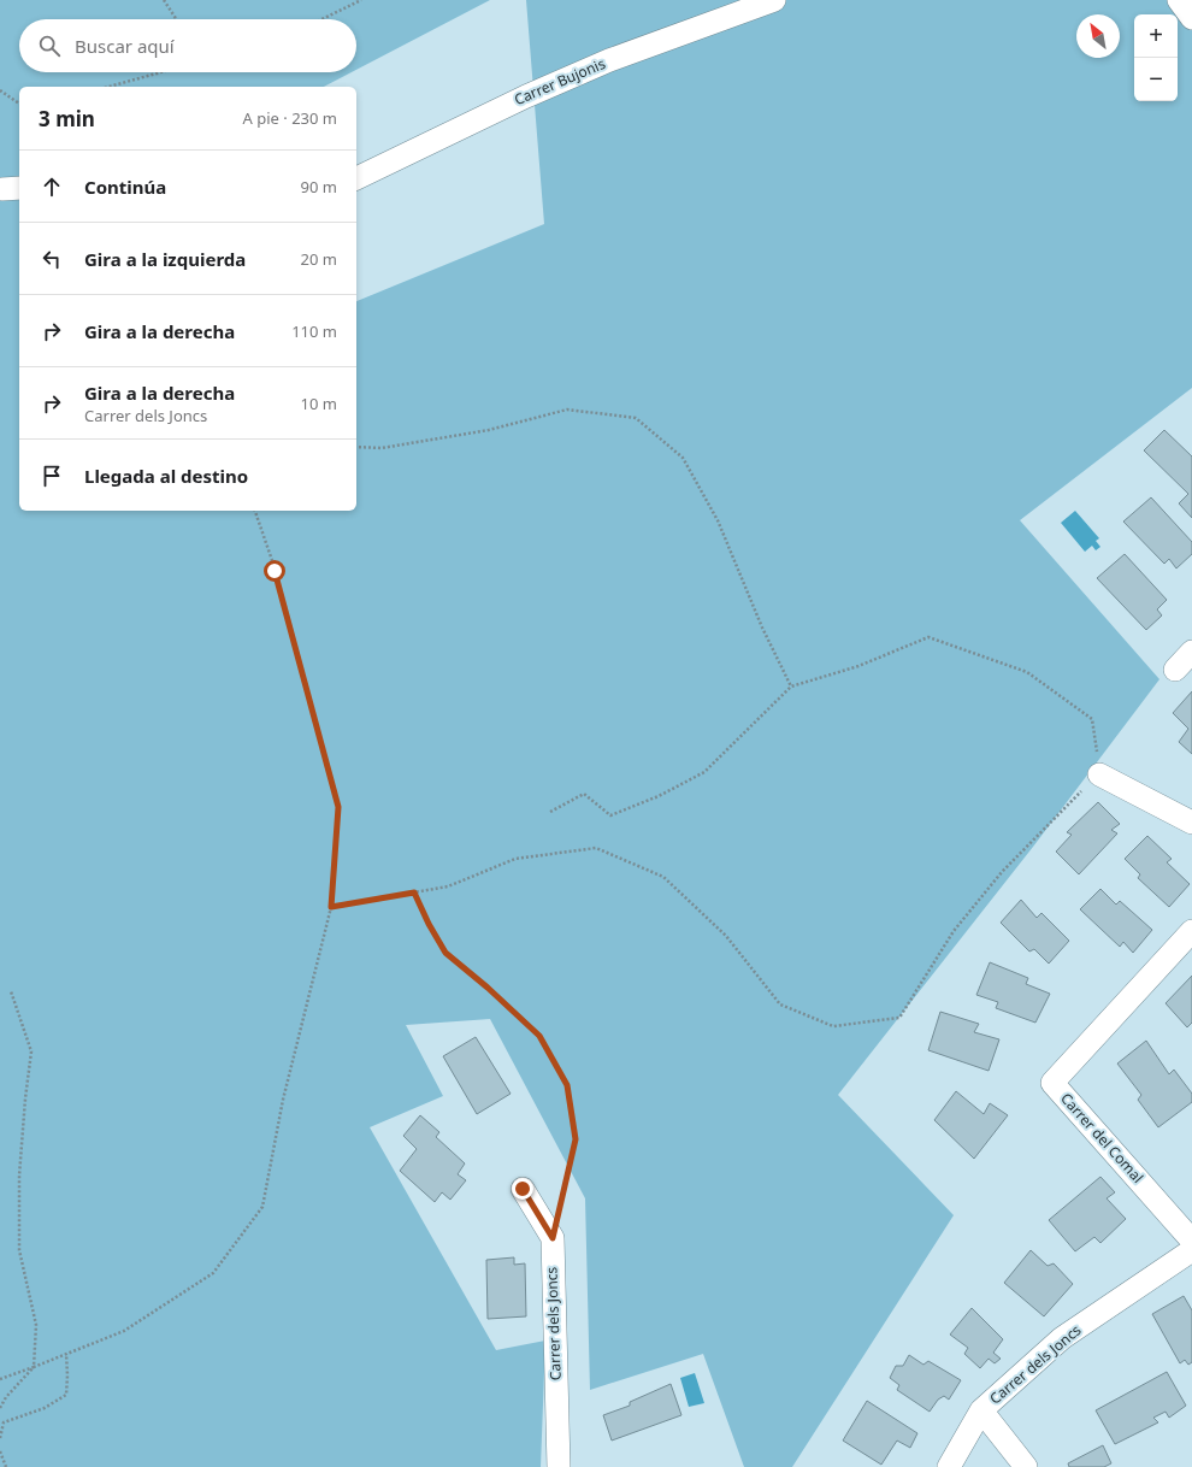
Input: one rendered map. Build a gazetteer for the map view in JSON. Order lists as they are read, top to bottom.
{
  "streets": {
    "street": ["Carrer Bujonis", "Carrer del Comal", "Carrer dels Joncs"]
  },
  "north": "top left",
  "page": {
    "map_buttons": ["+", "−"],
    "search": "Buscar aquí",
    "heading": ["3 min", "A pie · 230 m"],
    "list": [
      ["Continúa", "90 m"],
      ["Gira a la izquierda", "20 m"],
      ["Gira a la derecha", "110 m"],
      ["Gira a la derecha", "Carrer dels Joncs", "10 m"],
      "Llegada al destino"
    ]
  }
}
